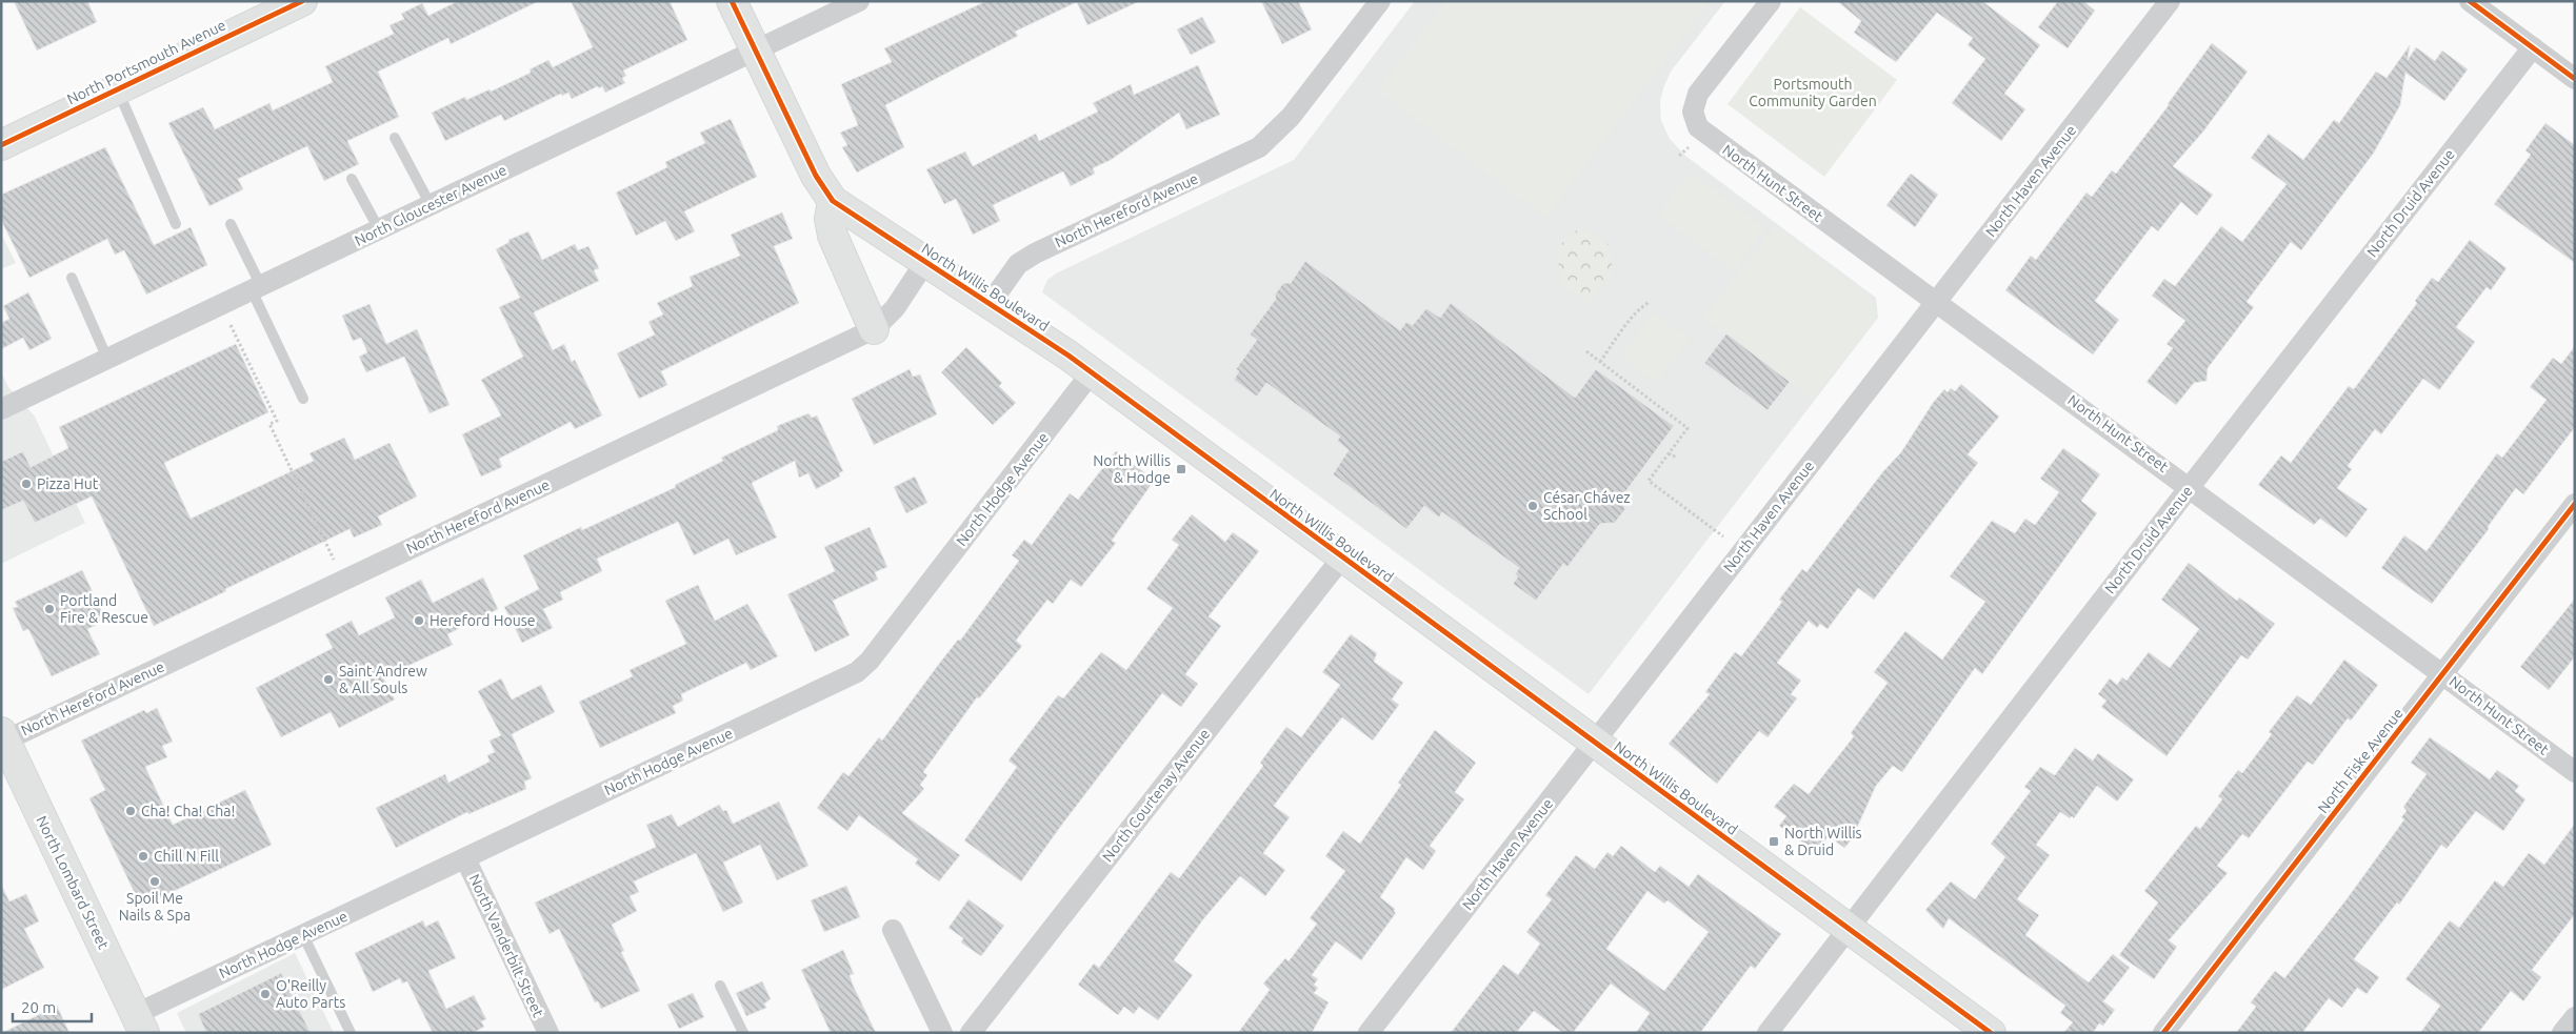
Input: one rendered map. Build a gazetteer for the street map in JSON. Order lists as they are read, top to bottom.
{
  "streets": {
    "street": [
      "North Portsmouth Avenue",
      "North Haven Avenue",
      "North Hunt Street",
      "North Druid Avenue",
      "North Gloucester Avenue",
      "North Hereford Avenue",
      "North Willis Boulevard",
      "North Hodge Avenue",
      "North Fiske Avenue",
      "North Courtenay Avenue",
      "North Lombard Street",
      "North Vanderbilt Street"
    ]
  },
  "crossings": [
    ["North Haven Avenue", "North Hunt Street"],
    ["North Haven Avenue", "North Willis Boulevard"],
    ["North Hunt Street", "North Druid Avenue"],
    ["North Hunt Street", "North Fiske Avenue"],
    ["North Druid Avenue", "North Willis Boulevard"],
    ["North Gloucester Avenue", "North Willis Boulevard"],
    ["North Hereford Avenue", "North Willis Boulevard"],
    ["North Hereford Avenue", "North Lombard Street"],
    ["North Willis Boulevard", "North Hodge Avenue"],
    ["North Willis Boulevard", "North Courtenay Avenue"],
    ["North Hodge Avenue", "North Lombard Street"],
    ["North Hodge Avenue", "North Vanderbilt Street"]
  ],
  "parks": ["Portsmouth Community Garden"],
  "places": {
    "transit": ["North Willis & Hodge", "North Willis & Druid"],
    "other": [
      "Pizza Hut",
      "César Chávez School",
      "Portland Fire & Rescue",
      "Hereford House",
      "Saint Andrew & All Souls",
      "Cha! Cha! Cha!",
      "Chill N Fill",
      "Spoil Me Nails & Spa",
      "O'Reilly Auto Parts"
    ]
  },
  "scale_bar": "20 m"
}
